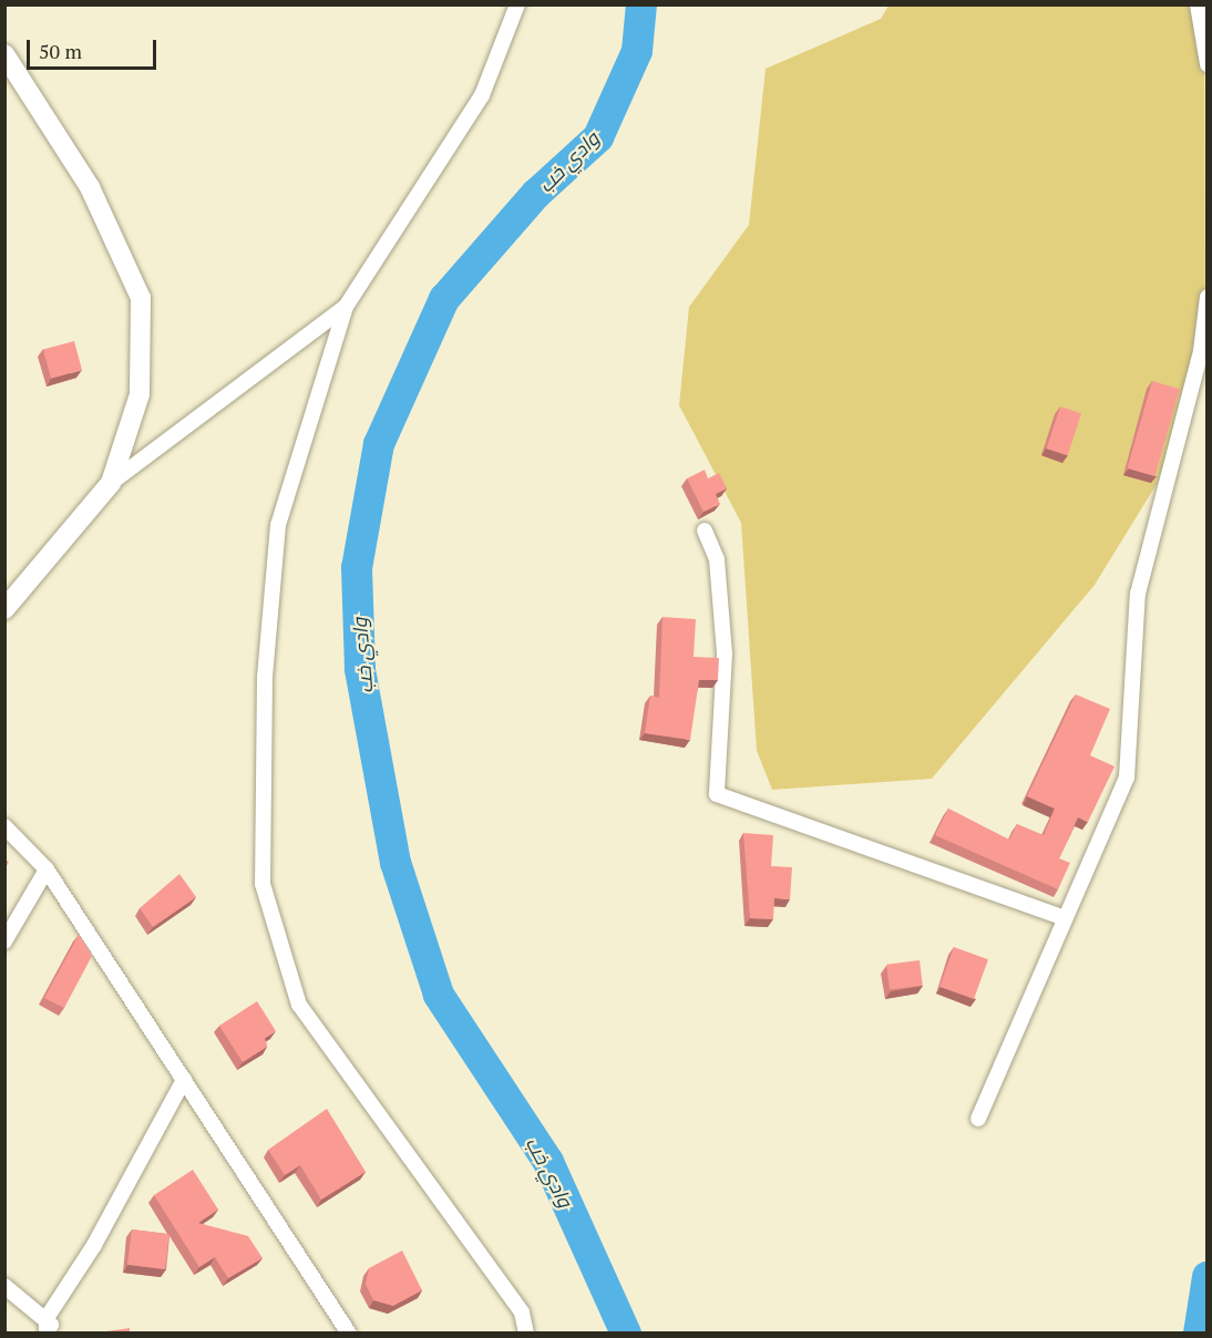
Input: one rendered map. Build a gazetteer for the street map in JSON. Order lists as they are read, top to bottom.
{
  "water": ["وادي خب"],
  "scale_bar": "50 m"
}
